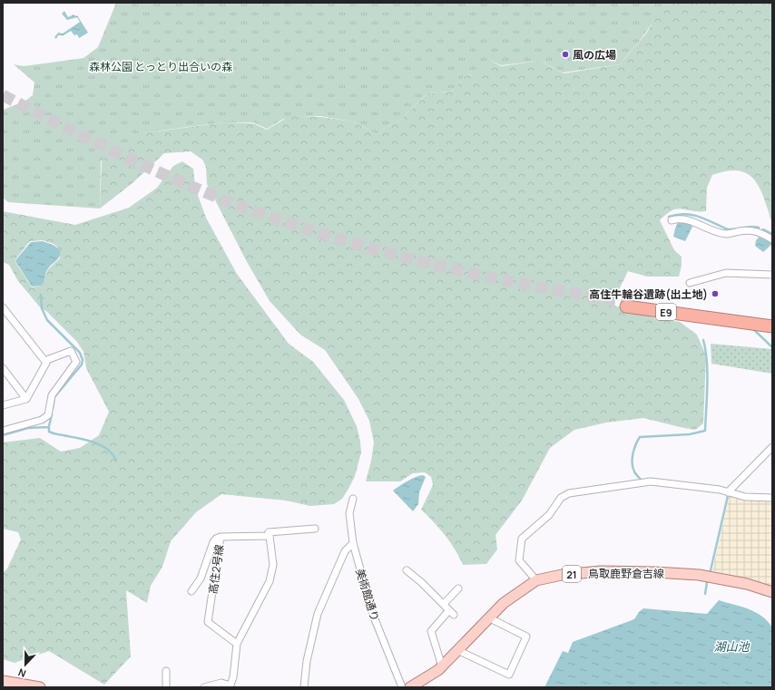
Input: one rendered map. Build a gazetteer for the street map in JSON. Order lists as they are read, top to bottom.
{
  "streets": {
    "highway": ["E9"],
    "main road": ["鳥取鹿野倉吉線", "21"],
    "street": ["高住2号線", "美術館通り"]
  },
  "water": ["湖山池"],
  "parks": ["森林公園 とっとり出合いの森"],
  "places": ["風の広場", "高住牛輪谷遺跡(出土地)"],
  "north": "bottom"
}
